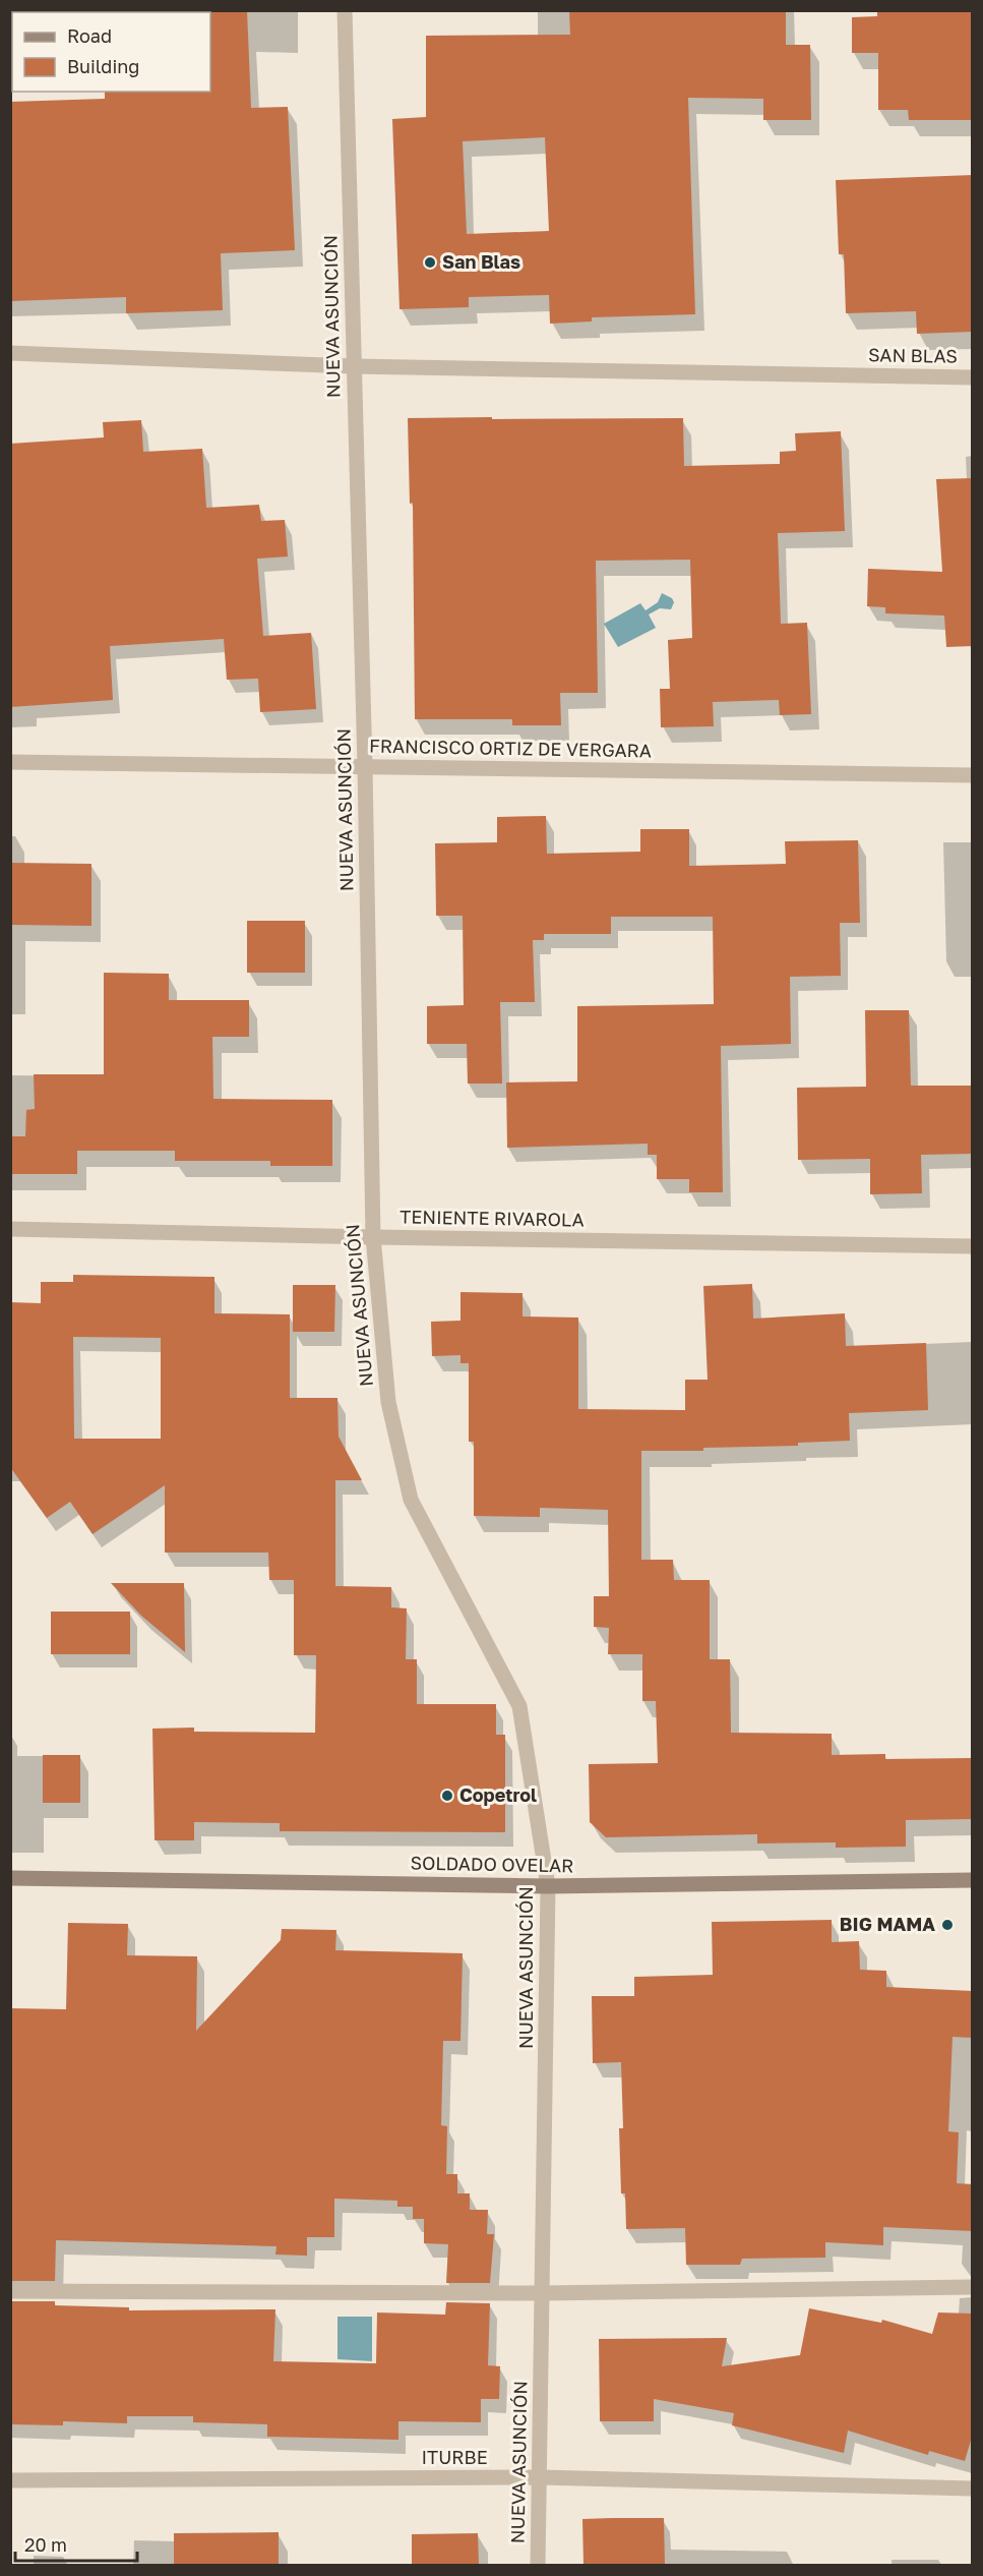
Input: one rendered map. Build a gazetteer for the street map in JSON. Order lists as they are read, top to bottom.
{
  "streets": {
    "main road": ["SOLDADO OVELAR"],
    "street": [
      "NUEVA ASUNCIÓN",
      "SAN BLAS",
      "FRANCISCO ORTIZ DE VERGARA",
      "TENIENTE RIVAROLA",
      "ITURBE"
    ]
  },
  "crossings": [
    ["NUEVA ASUNCIÓN", "SAN BLAS"],
    ["NUEVA ASUNCIÓN", "FRANCISCO ORTIZ DE VERGARA"],
    ["NUEVA ASUNCIÓN", "TENIENTE RIVAROLA"],
    ["NUEVA ASUNCIÓN", "SOLDADO OVELAR"],
    ["NUEVA ASUNCIÓN", "ITURBE"]
  ],
  "places": ["San Blas", "Copetrol", "BIG MAMA"],
  "legend": ["Road", "Building"],
  "scale_bar": "20 m"
}
